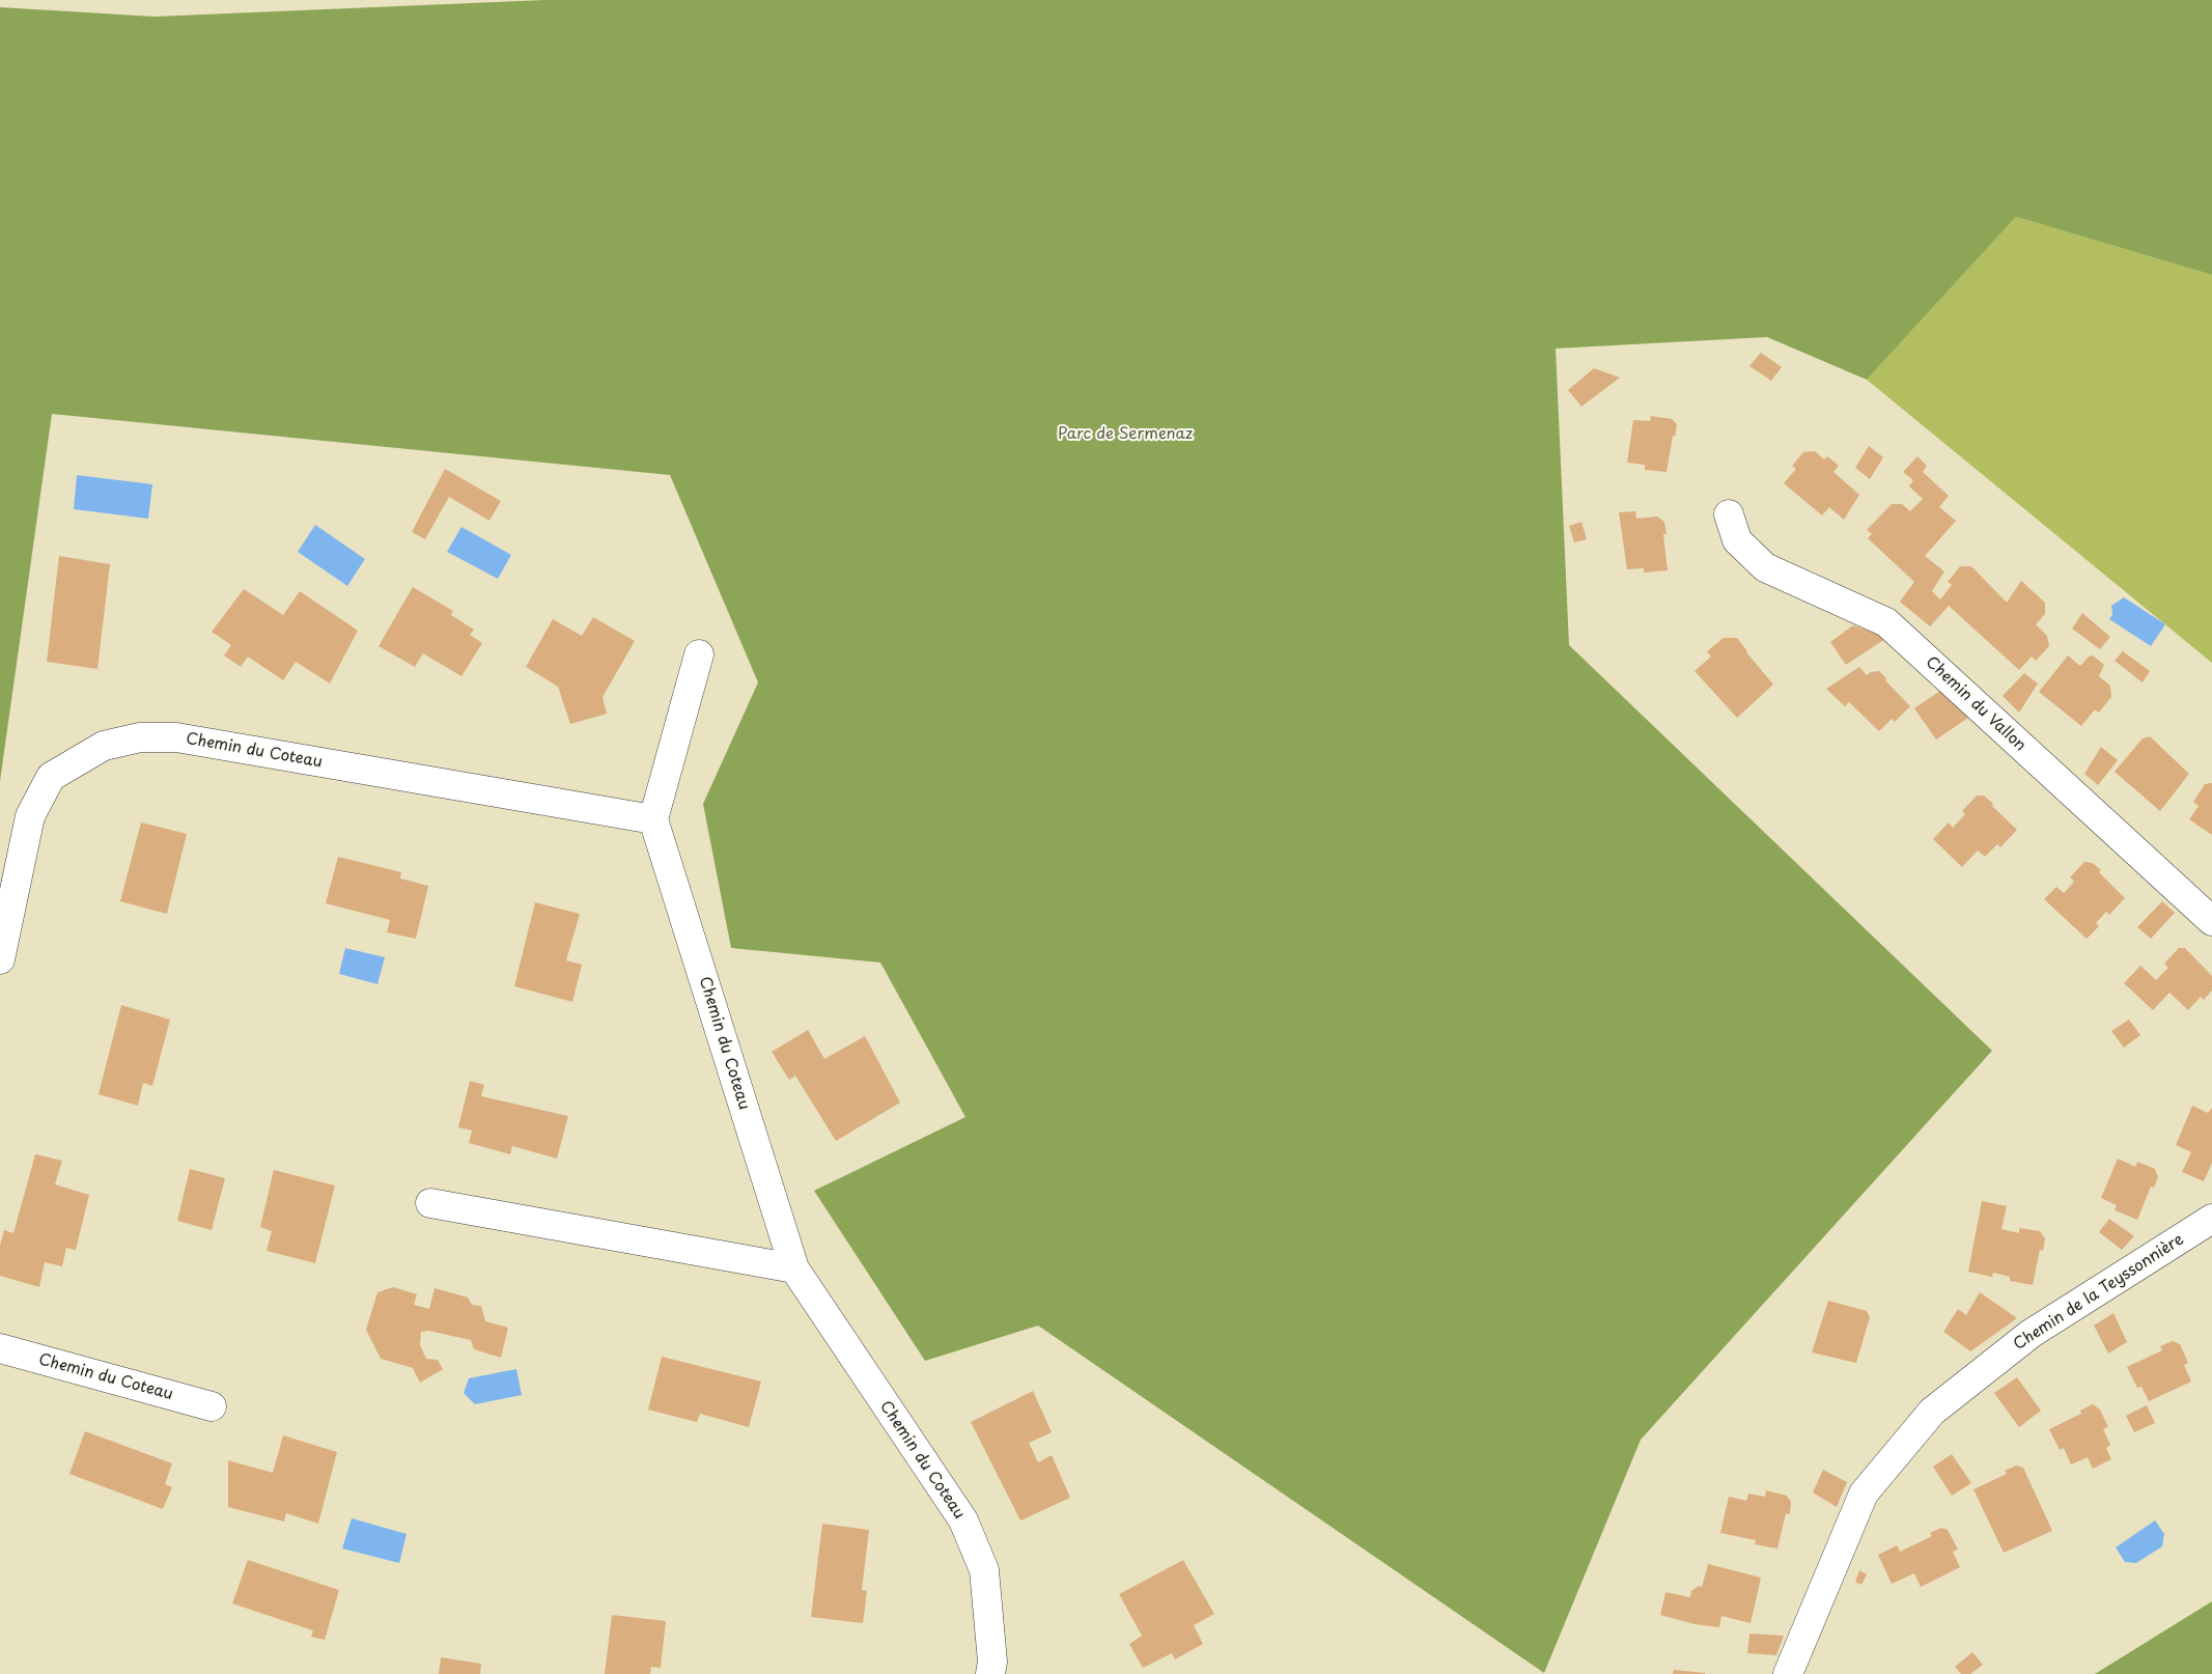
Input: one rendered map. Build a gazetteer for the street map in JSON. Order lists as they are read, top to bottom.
{
  "streets": {
    "street": ["Chemin du Vallon", "Chemin du Coteau", "Chemin de la Teyssonnière"]
  },
  "parks": ["Parc de Sermenaz"]
}
